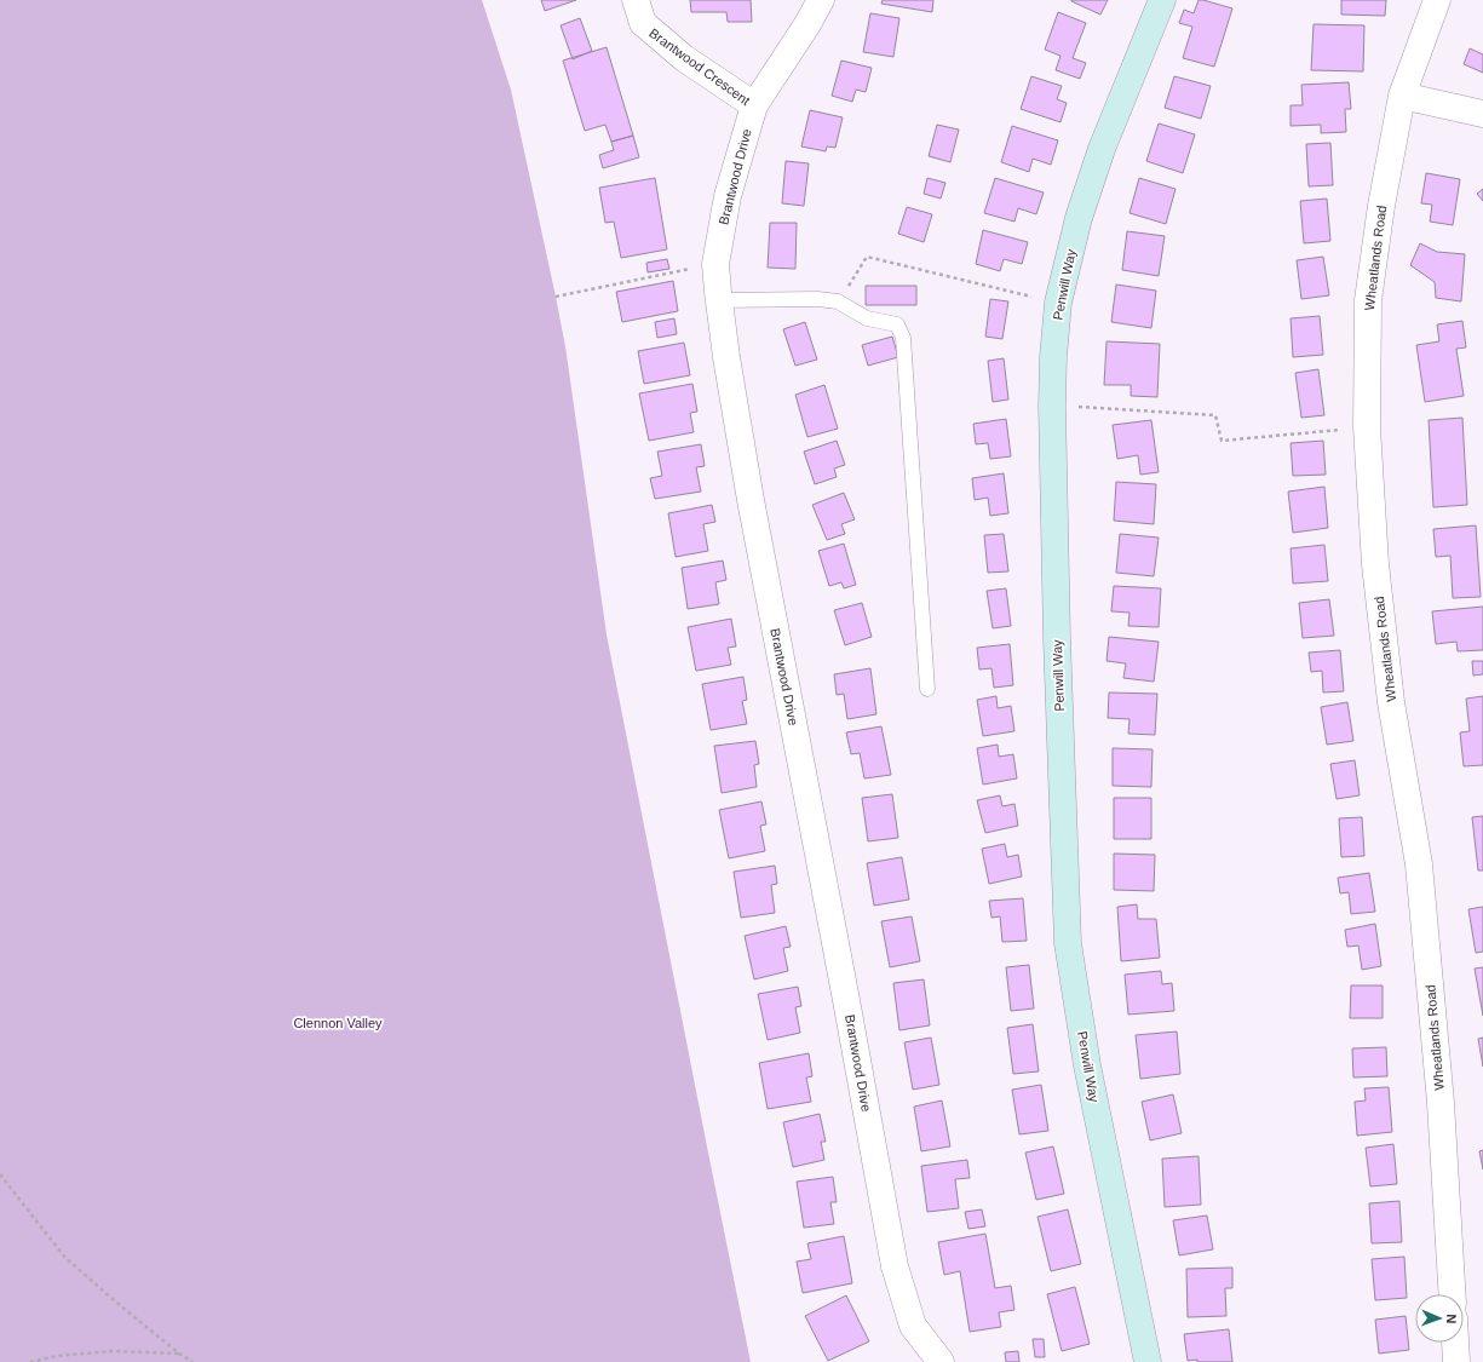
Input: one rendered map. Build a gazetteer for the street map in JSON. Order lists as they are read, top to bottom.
{
  "streets": {
    "street": [
      "Brantwood Crescent",
      "Brantwood Drive",
      "Wheatlands Road",
      "Penwill Way"
    ]
  },
  "crossings": [
    ["Brantwood Crescent", "Brantwood Drive"]
  ],
  "parks": ["Clennon Valley"],
  "north": "right"
}
